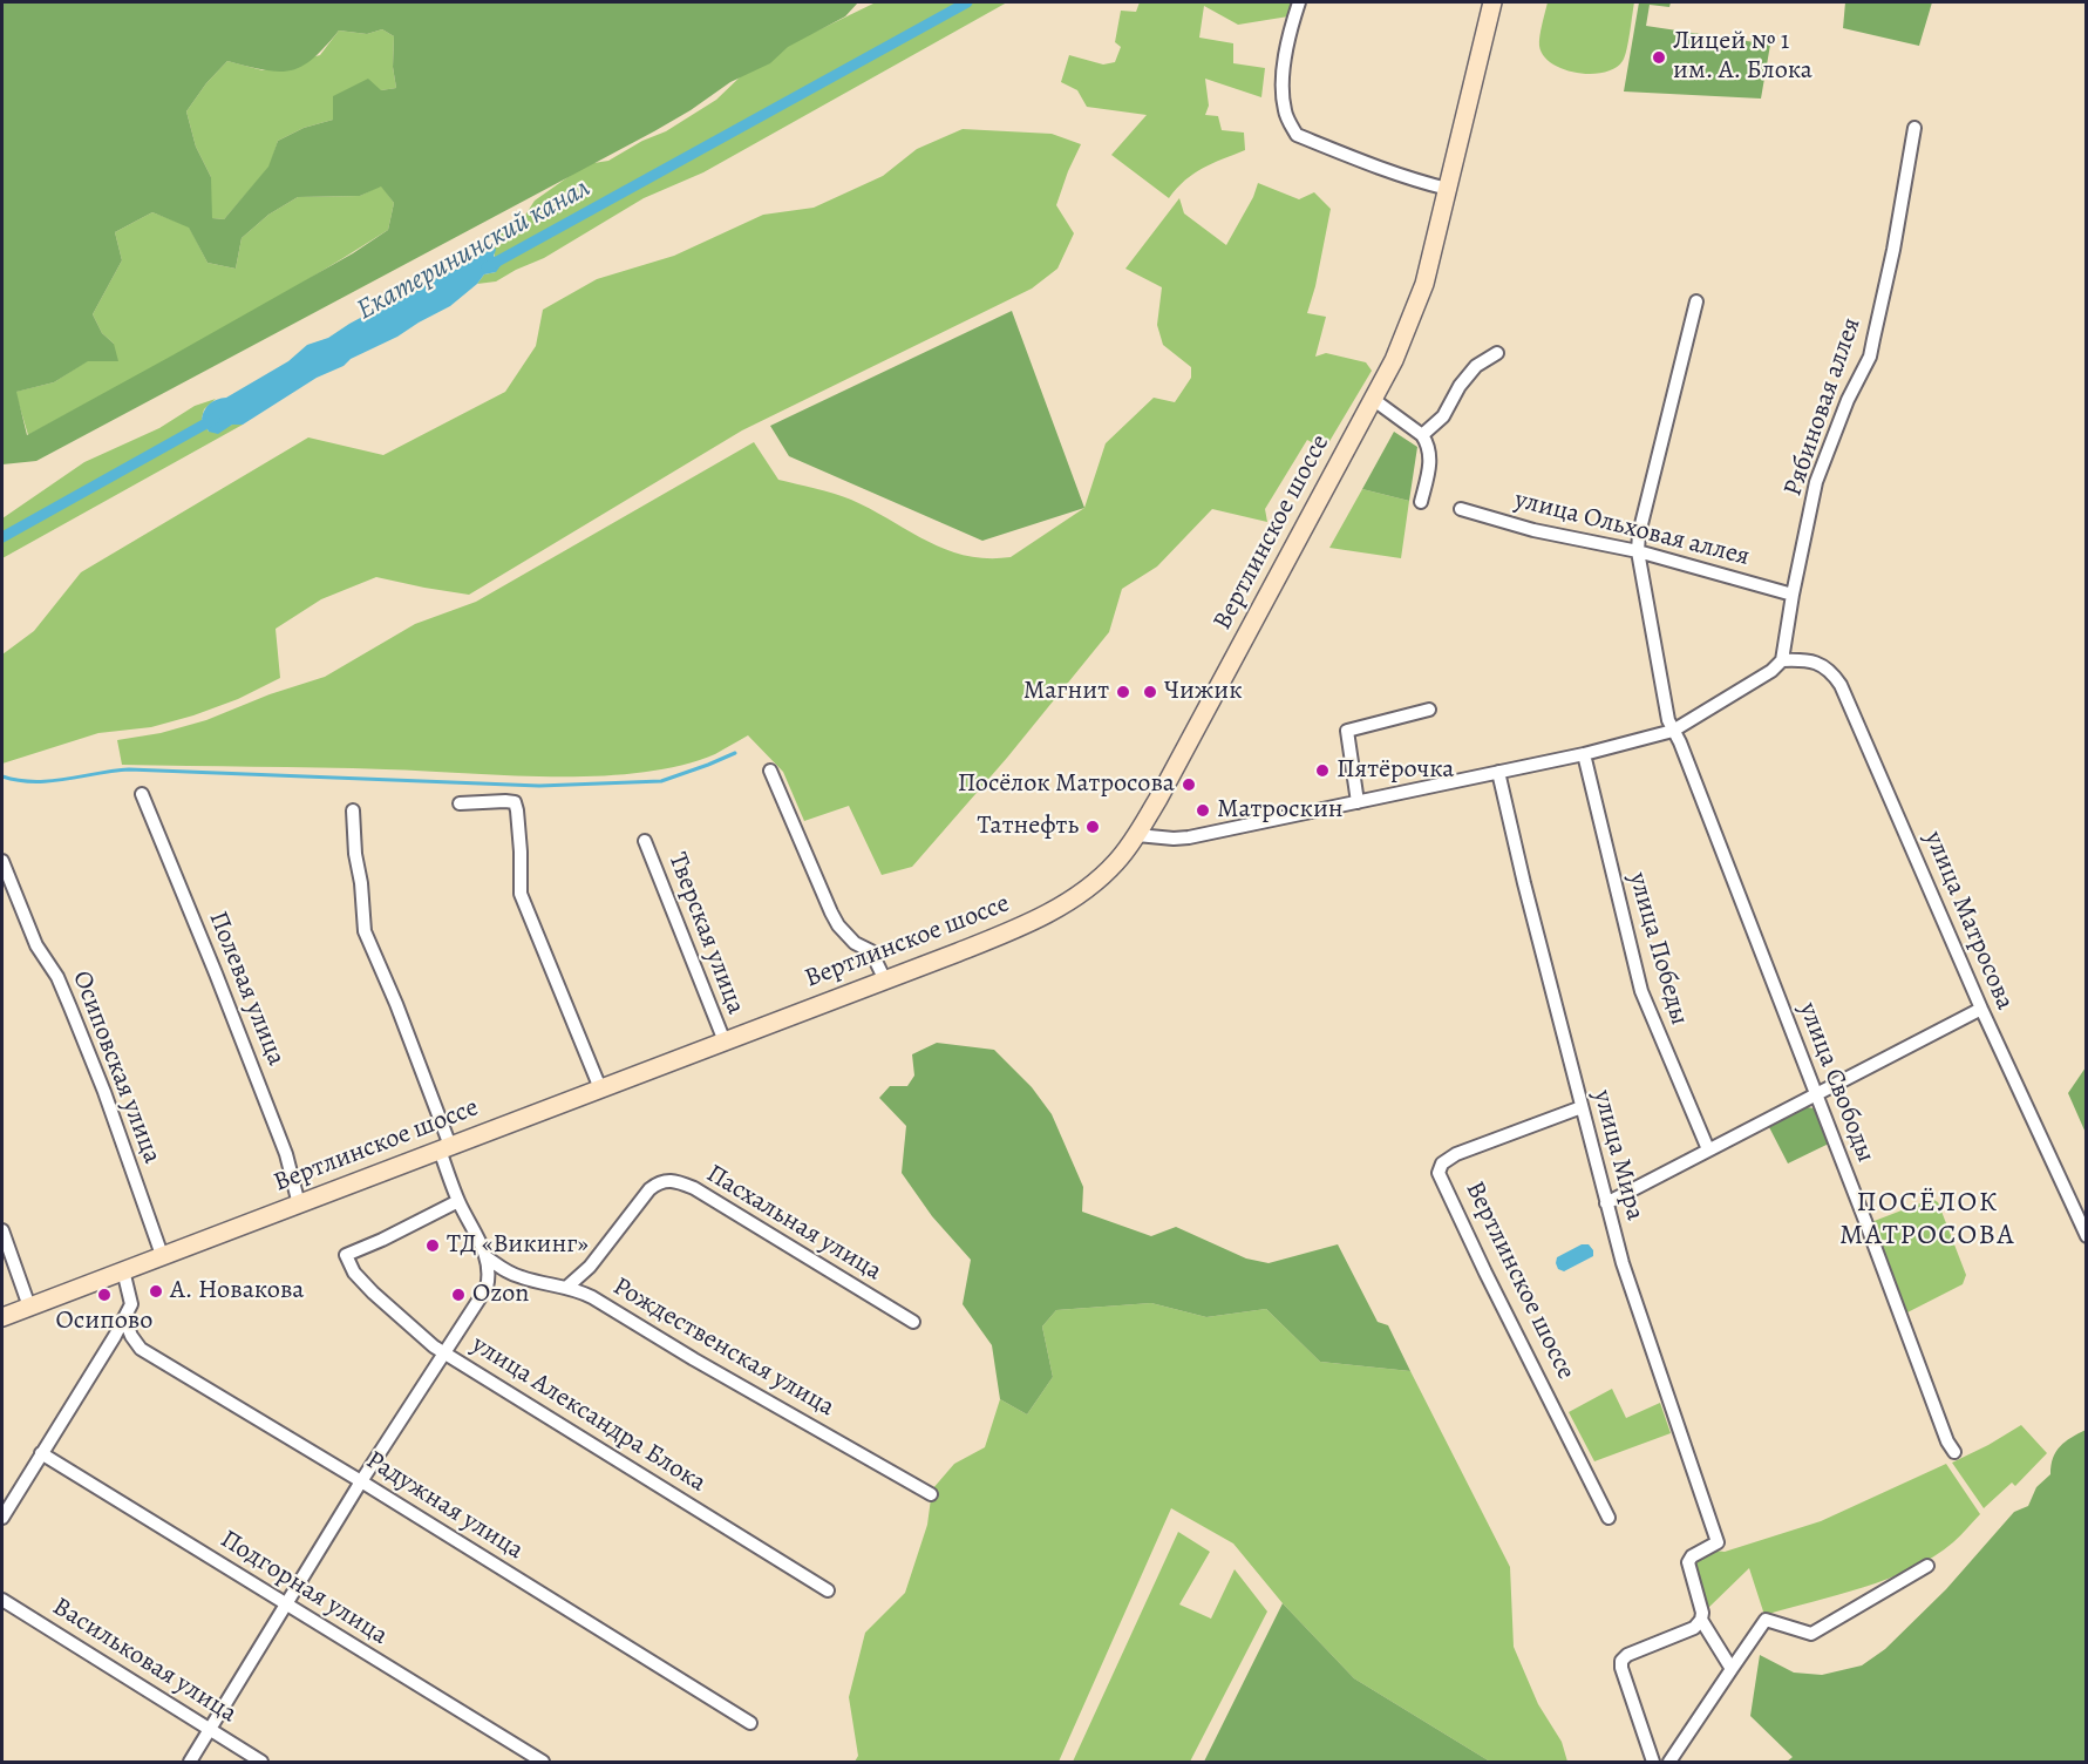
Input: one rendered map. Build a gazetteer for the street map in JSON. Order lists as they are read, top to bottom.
{
  "streets": {
    "main road": ["Вертлинское шоссе"],
    "street": [
      "Рябиновая аллея",
      "улица Ольховая аллея",
      "улица Матросова",
      "Тверская улица",
      "улица Победы",
      "Полевая улица",
      "Осиповская улица",
      "улица Свободы",
      "улица Мира",
      "Пасхальная улица",
      "Рождественская улица",
      "улица Александра Блока",
      "Радужная улица",
      "Подгорная улица",
      "Васильковая улица"
    ]
  },
  "crossings": [
    ["Рябиновая аллея", "улица Ольховая аллея"],
    ["Рябиновая аллея", "улица Матросова"],
    ["улица Ольховая аллея", "улица Свободы"],
    ["Вертлинское шоссе", "Тверская улица"],
    ["Вертлинское шоссе", "Полевая улица"],
    ["Вертлинское шоссе", "Осиповская улица"],
    ["Вертлинское шоссе", "улица Мира"],
    ["Пасхальная улица", "Рождественская улица"]
  ],
  "districts": ["ПОСЁЛОК МАТРОСОВА"],
  "water": ["Екатерининский канал"],
  "places": [
    "Лицей № 1 им. А. Блока",
    "Магнит",
    "Чижик",
    "Пятёрочка",
    "Посёлок Матросова",
    "Матроскин",
    "Татнефть",
    "ТД «Викинг»",
    "А. Новакова",
    "Осипово",
    "Ozon"
  ]
}
